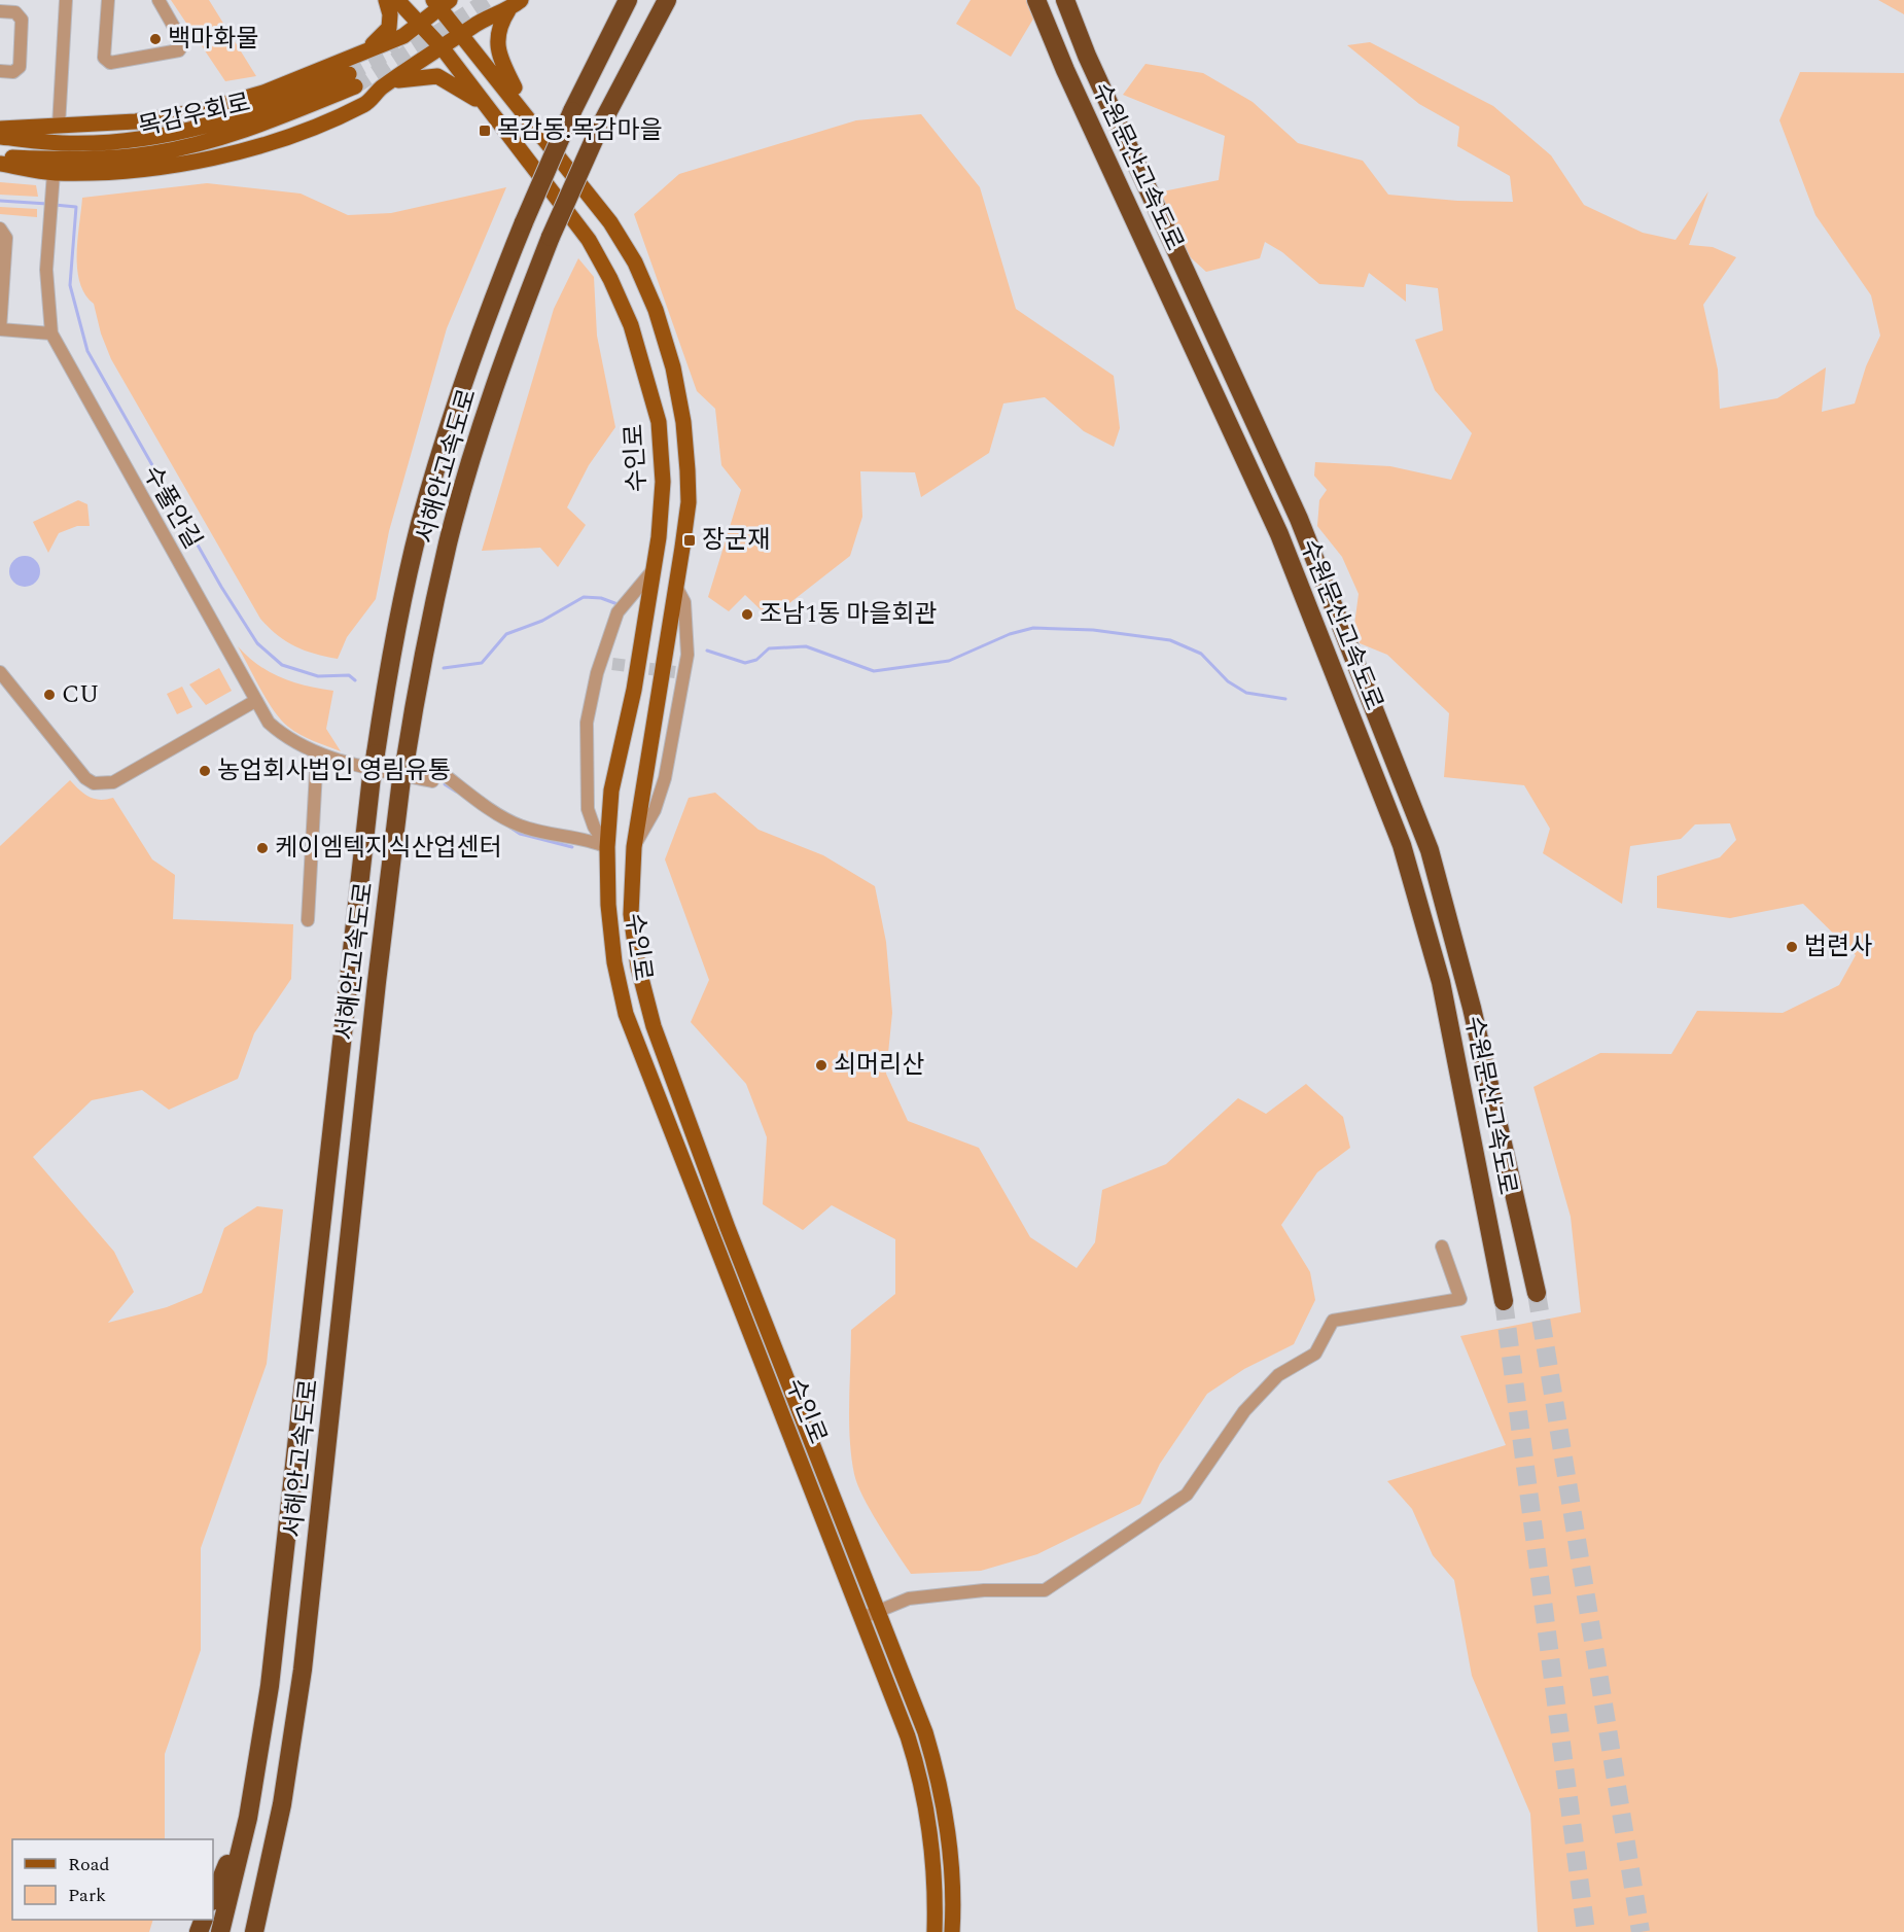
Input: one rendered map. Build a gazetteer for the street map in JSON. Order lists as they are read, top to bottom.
{
  "streets": {
    "highway": ["수원문산고속도로", "서해안고속도로"],
    "main road": ["목감우회로", "수인로"],
    "street": ["수풀안길"]
  },
  "crossings": [
    ["수인로", "수풀안길"]
  ],
  "places": {
    "other": [
      "백마화물",
      "조남1동 마을회관",
      "CU",
      "농업회사법인 영림유통",
      "케이엠텍지식산업센터",
      "법련사",
      "쇠머리산"
    ],
    "transit": ["목감동.목감마을", "장군재"]
  },
  "legend": ["Road", "Park"]
}
